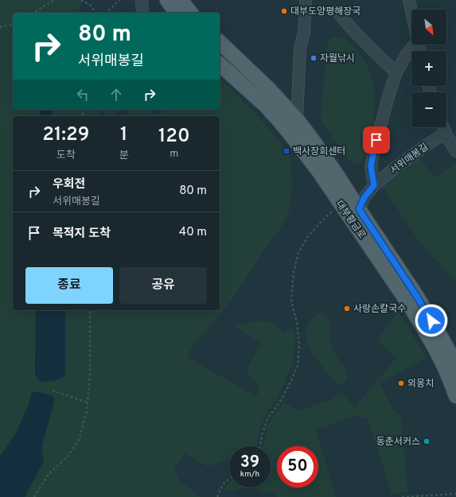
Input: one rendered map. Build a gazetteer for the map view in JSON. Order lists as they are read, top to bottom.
{
  "streets": {
    "main road": ["대부황금로"],
    "lane": ["서위매봉길"]
  },
  "crossings": [
    ["서위매봉길", "대부황금로"]
  ],
  "places": {
    "other": [
      "대부도양평해장국",
      "자월낚시",
      "사랑손칼국수",
      "외옹치",
      "동춘서커스"
    ],
    "transit": ["백사장회센터"]
  },
  "north": "bottom right",
  "page": {
    "map_buttons": ["+", "−"],
    "turn": ["80 m", "서위매봉길"],
    "eta": [
      "21:29",
      "도착",
      "1",
      "분",
      "120",
      "m"
    ],
    "list": [
      {
        "name": "우회전",
        "note": "서위매봉길",
        "value": "80 m"
      },
      {
        "name": "목적지 도착",
        "value": "40 m"
      }
    ],
    "buttons": ["종료", "공유"],
    "speed": "39 km/h",
    "limit": "50"
  }
}
